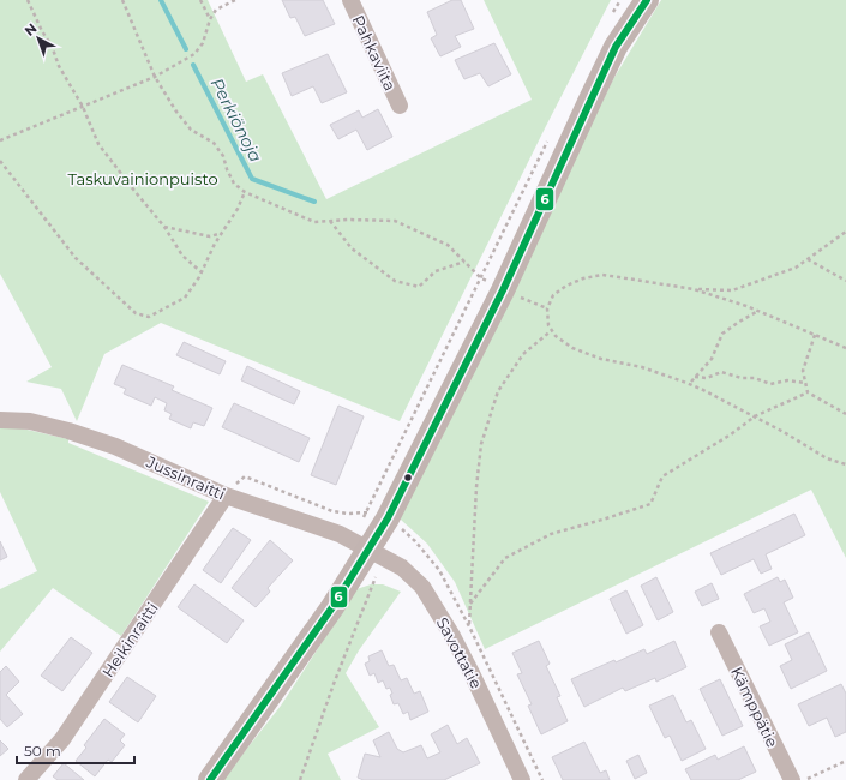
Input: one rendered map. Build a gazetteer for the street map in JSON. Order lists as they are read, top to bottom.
{
  "streets": {
    "street": [
      "Pahkaviita",
      "Jussinraitti",
      "Heikinraitti",
      "Savottatie",
      "Kämppätie"
    ]
  },
  "crossings": [
    ["Jussinraitti", "Heikinraitti"],
    ["Jussinraitti", "Savottatie"]
  ],
  "water": ["Perkiönoja"],
  "parks": ["Taskuvainionpuisto"],
  "lines": ["transit line 6"],
  "scale_bar": "50 m",
  "north": "top left"
}
